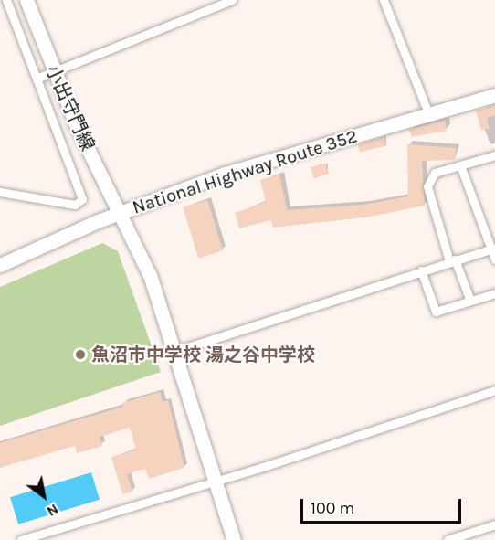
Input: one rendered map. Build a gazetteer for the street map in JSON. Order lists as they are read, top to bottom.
{
  "streets": {
    "main road": ["小出守門線", "National Highway Route 352"]
  },
  "crossings": [
    ["小出守門線", "National Highway Route 352"]
  ],
  "places": ["魚沼市中学校 湯之谷中学校"],
  "scale_bar": "100 m",
  "north": "bottom right"
}
